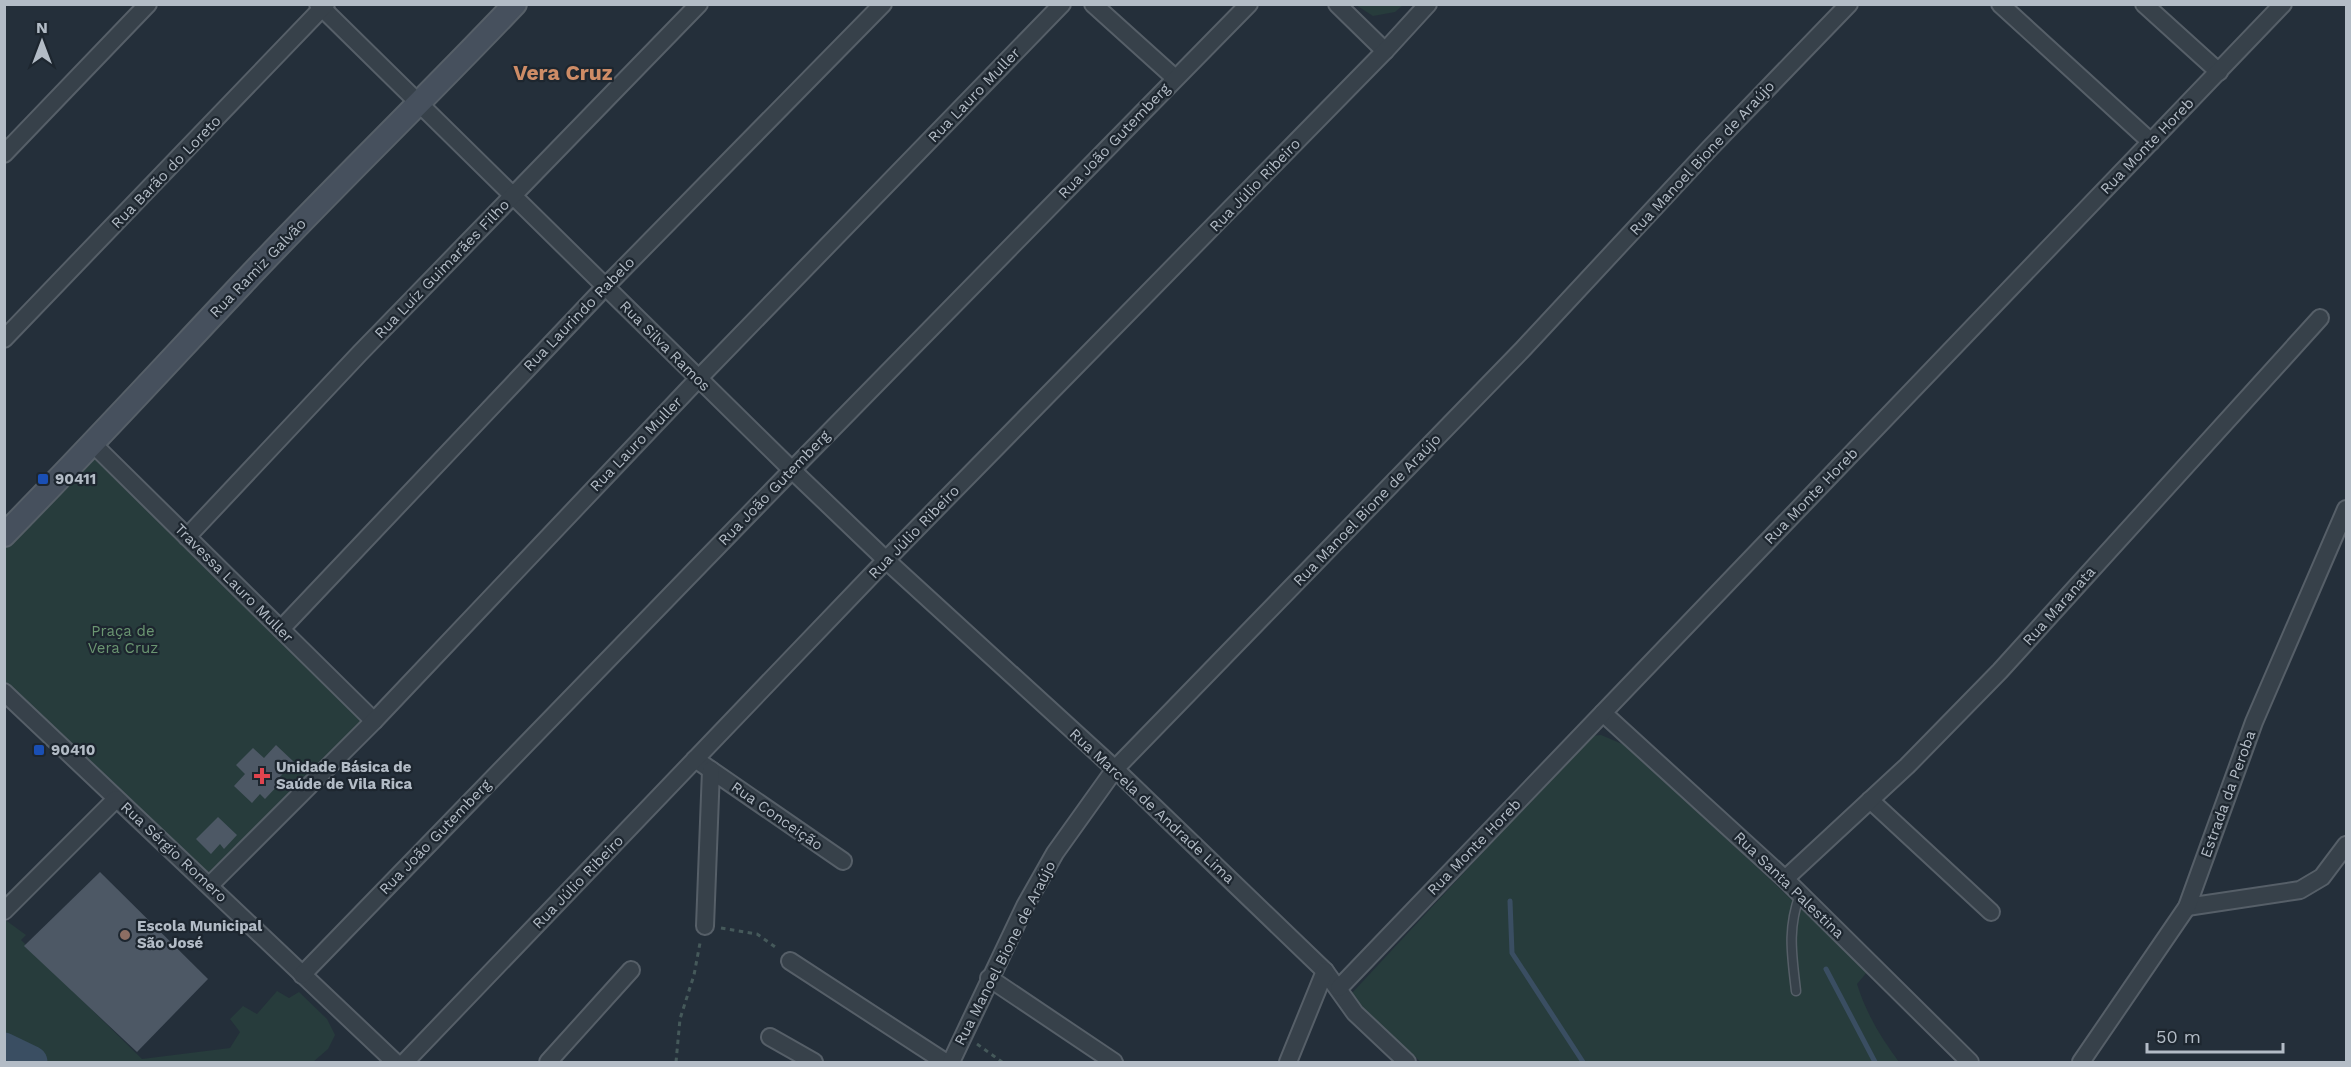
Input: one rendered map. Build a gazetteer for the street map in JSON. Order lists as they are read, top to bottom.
{
  "streets": {
    "street": [
      "Rua Lauro Muller",
      "Rua João Gutemberg",
      "Rua Monte Horeb",
      "Rua Manoel Bione de Araújo",
      "Rua Barão do Loreto",
      "Rua Júlio Ribeiro",
      "Rua Ramiz Galvão",
      "Rua Luíz Guimarães Filho",
      "Rua Laurindo Rabelo",
      "Rua Silva Ramos",
      "Travessa Lauro Muller",
      "Rua Maranata",
      "Estrada da Peroba",
      "Rua Marcela de Andrade Lima",
      "Rua Conceição",
      "Rua Sérgio Romero",
      "Rua Santa Palestina"
    ]
  },
  "crossings": [
    ["Rua Lauro Muller", "Rua Silva Ramos"],
    ["Rua Lauro Muller", "Travessa Lauro Muller"],
    ["Rua Lauro Muller", "Rua Sérgio Romero"],
    ["Rua João Gutemberg", "Rua Silva Ramos"],
    ["Rua João Gutemberg", "Rua Sérgio Romero"],
    ["Rua Monte Horeb", "Rua Marcela de Andrade Lima"],
    ["Rua Monte Horeb", "Rua Santa Palestina"],
    ["Rua Manoel Bione de Araújo", "Rua Marcela de Andrade Lima"],
    ["Rua Barão do Loreto", "Rua Silva Ramos"],
    ["Rua Júlio Ribeiro", "Rua Silva Ramos"],
    ["Rua Júlio Ribeiro", "Rua Marcela de Andrade Lima"],
    ["Rua Júlio Ribeiro", "Rua Conceição"],
    ["Rua Ramiz Galvão", "Rua Silva Ramos"],
    ["Rua Ramiz Galvão", "Travessa Lauro Muller"],
    ["Rua Luíz Guimarães Filho", "Rua Silva Ramos"],
    ["Rua Luíz Guimarães Filho", "Travessa Lauro Muller"],
    ["Rua Laurindo Rabelo", "Rua Silva Ramos"],
    ["Rua Laurindo Rabelo", "Travessa Lauro Muller"],
    ["Rua Silva Ramos", "Rua Marcela de Andrade Lima"],
    ["Rua Maranata", "Rua Santa Palestina"]
  ],
  "districts": ["Vera Cruz"],
  "parks": ["Praça de Vera Cruz"],
  "places": {
    "transit": ["90411", "90410"],
    "health": ["Unidade Básica de Saúde de Vila Rica"],
    "other": ["Escola Municipal São José"]
  },
  "scale_bar": "50 m",
  "north": "top"
}
